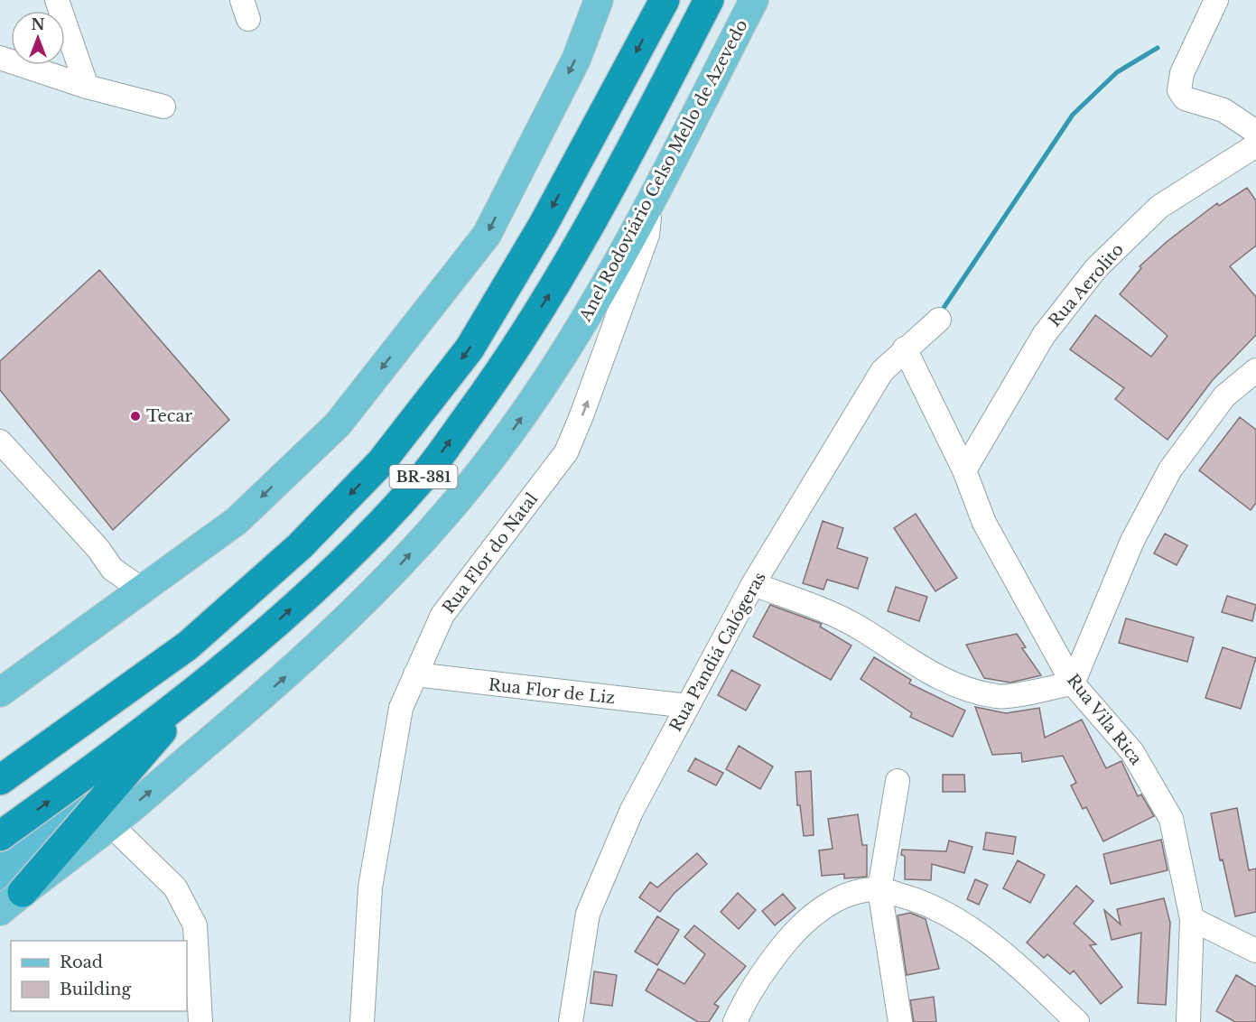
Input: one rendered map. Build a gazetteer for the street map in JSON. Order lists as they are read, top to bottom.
{
  "streets": {
    "highway": ["BR-381"],
    "main road": ["Anel Rodoviário Celso Mello de Azevedo"],
    "street": [
      "Rua Aerolito",
      "Rua Flor do Natal",
      "Rua Pandiá Calógeras",
      "Rua Flor de Liz",
      "Rua Vila Rica"
    ]
  },
  "crossings": [
    ["Anel Rodoviário Celso Mello de Azevedo", "Rua Flor do Natal"],
    ["Rua Aerolito", "Rua Vila Rica"],
    ["Rua Flor do Natal", "Rua Flor de Liz"],
    ["Rua Pandiá Calógeras", "Rua Flor de Liz"],
    ["Rua Pandiá Calógeras", "Rua Vila Rica"]
  ],
  "one_way": ["Rua Flor do Natal"],
  "places": ["Tecar"],
  "legend": ["Road", "Building"],
  "north": "top"
}
